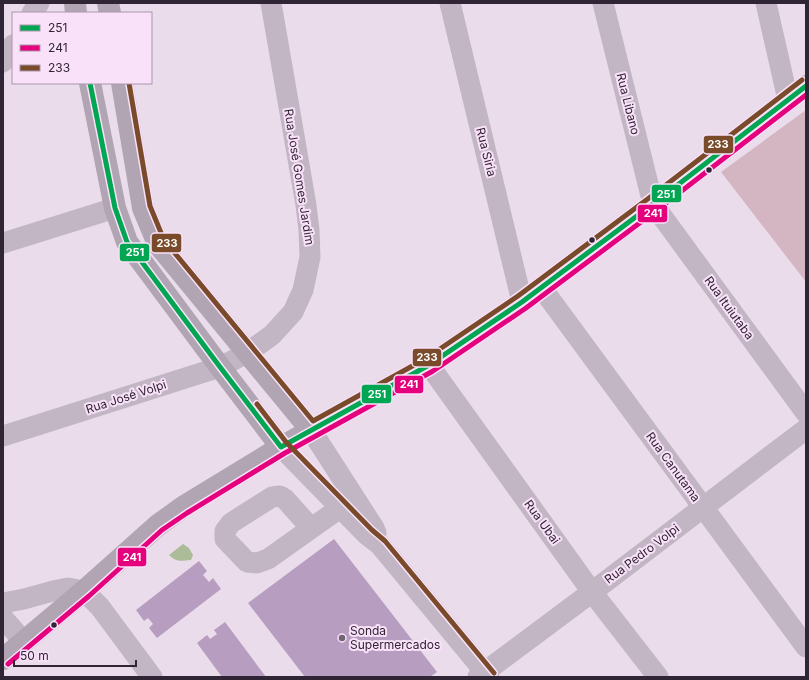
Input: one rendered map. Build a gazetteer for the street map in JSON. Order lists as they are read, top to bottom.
{
  "streets": {
    "street": [
      "Rua Libano",
      "Rua Siria",
      "Rua José Gomes Jardim",
      "Rua Ituiutaba",
      "Rua José Volpi",
      "Rua Canutama",
      "Rua Ubai",
      "Rua Pedro Volpi"
    ]
  },
  "crossings": [
    ["Rua Libano", "Rua Ituiutaba"],
    ["Rua José Gomes Jardim", "Rua José Volpi"],
    ["Rua Canutama", "Rua Pedro Volpi"],
    ["Rua Ubai", "Rua Pedro Volpi"]
  ],
  "places": ["Sonda Supermercados"],
  "lines": ["transit line 233", "transit line 251", "transit line 241"],
  "legend": ["251", "241", "233"],
  "scale_bar": "50 m"
}
